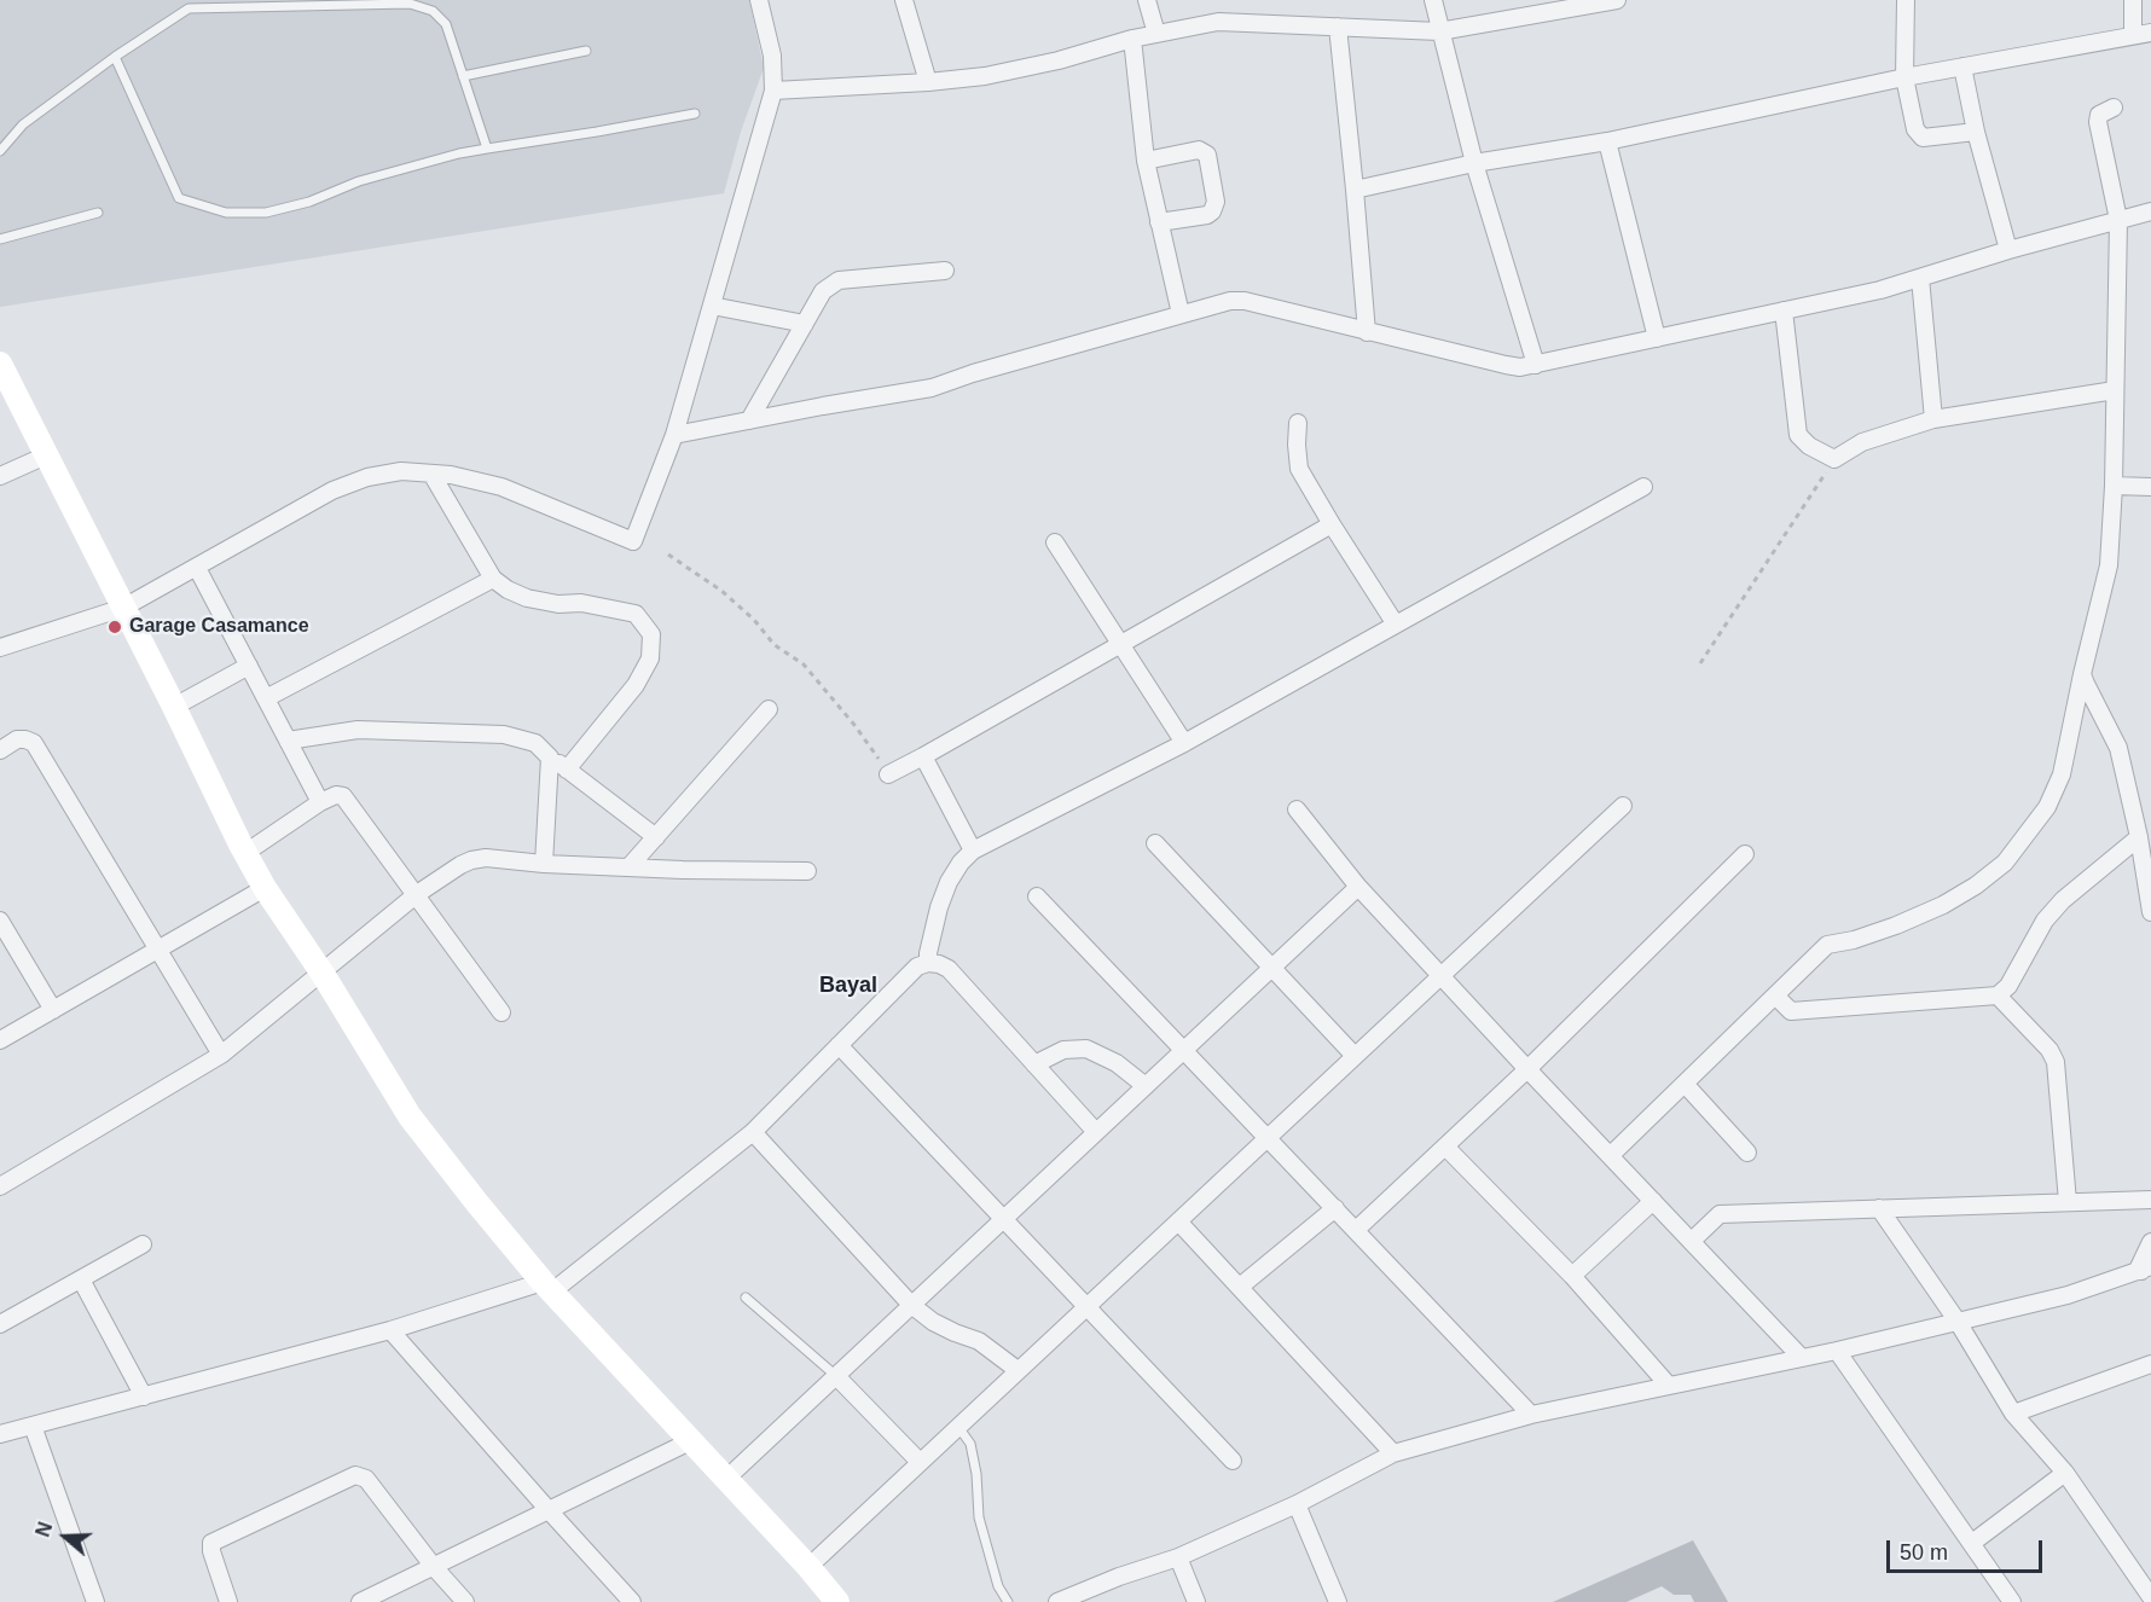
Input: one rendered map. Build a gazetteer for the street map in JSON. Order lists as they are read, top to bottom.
{
  "districts": ["Bayal"],
  "places": ["Garage Casamance"],
  "scale_bar": "50 m",
  "north": "left"
}
